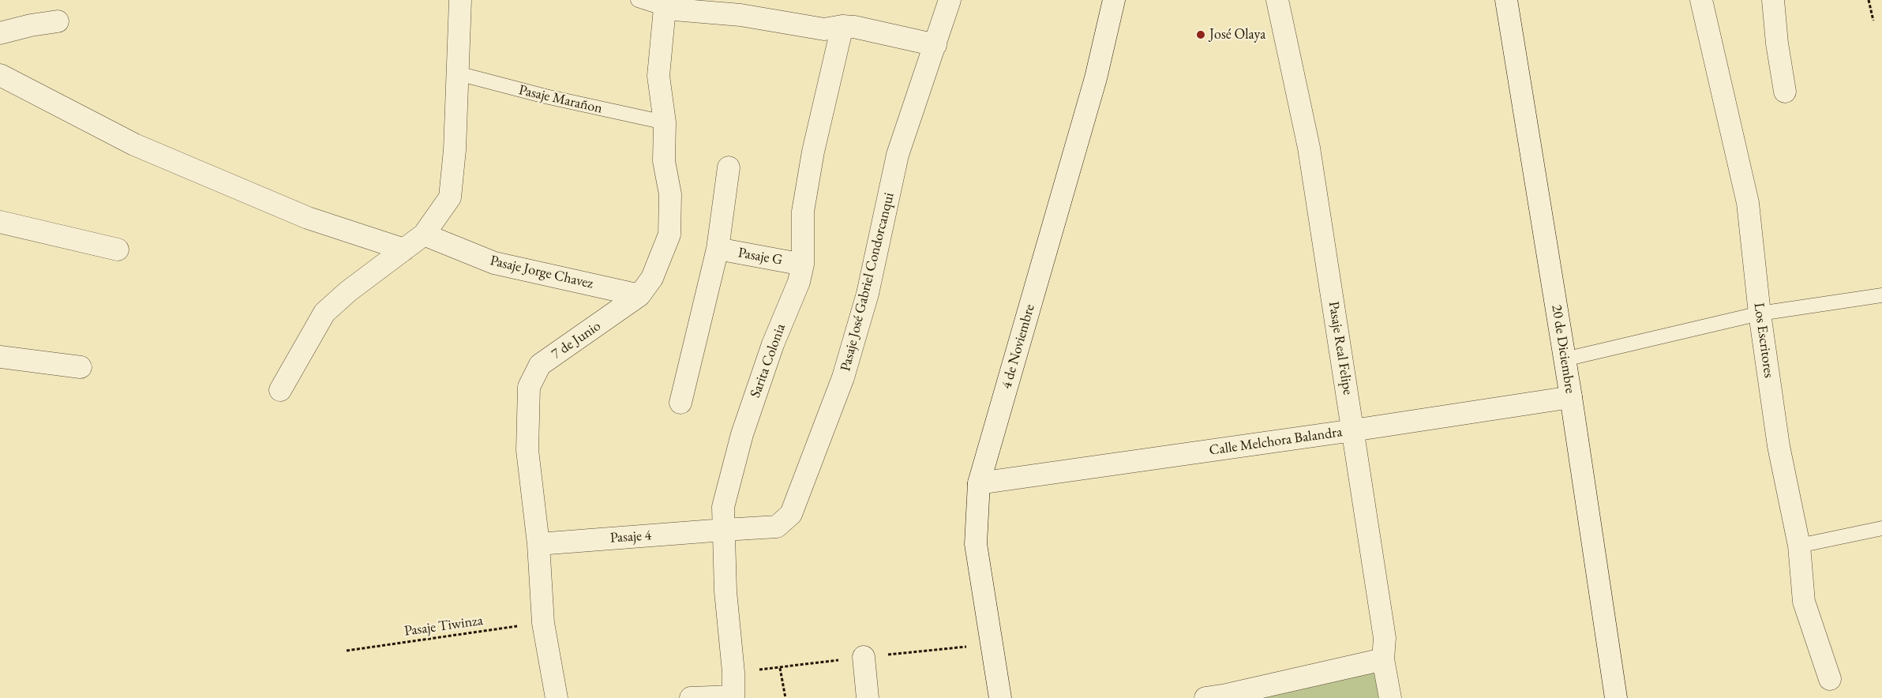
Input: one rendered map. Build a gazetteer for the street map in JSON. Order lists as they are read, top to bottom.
{
  "streets": {
    "street": [
      "Pasaje G",
      "Pasaje Jorge Chavez",
      "Pasaje José Gabriel Condorcanqui",
      "7 de Junio",
      "Los Escritores",
      "4 de Noviembre",
      "Pasaje Real Felipe",
      "20 de Diciembre",
      "Sarita Colonia",
      "Calle Melchora Balandra",
      "Pasaje 4"
    ],
    "lane": ["Pasaje Marañon"],
    "path": ["Pasaje Tiwinza"]
  },
  "crossings": [
    ["Pasaje Marañon", "7 de Junio"],
    ["Pasaje G", "Sarita Colonia"],
    ["Pasaje Jorge Chavez", "7 de Junio"],
    ["Pasaje José Gabriel Condorcanqui", "Sarita Colonia"],
    ["Pasaje José Gabriel Condorcanqui", "Pasaje 4"],
    ["7 de Junio", "Pasaje 4"],
    ["7 de Junio", "Pasaje Tiwinza"],
    ["4 de Noviembre", "Calle Melchora Balandra"],
    ["Pasaje Real Felipe", "Calle Melchora Balandra"],
    ["20 de Diciembre", "Calle Melchora Balandra"],
    ["Sarita Colonia", "Pasaje 4"]
  ],
  "places": ["José Olaya"]
}
